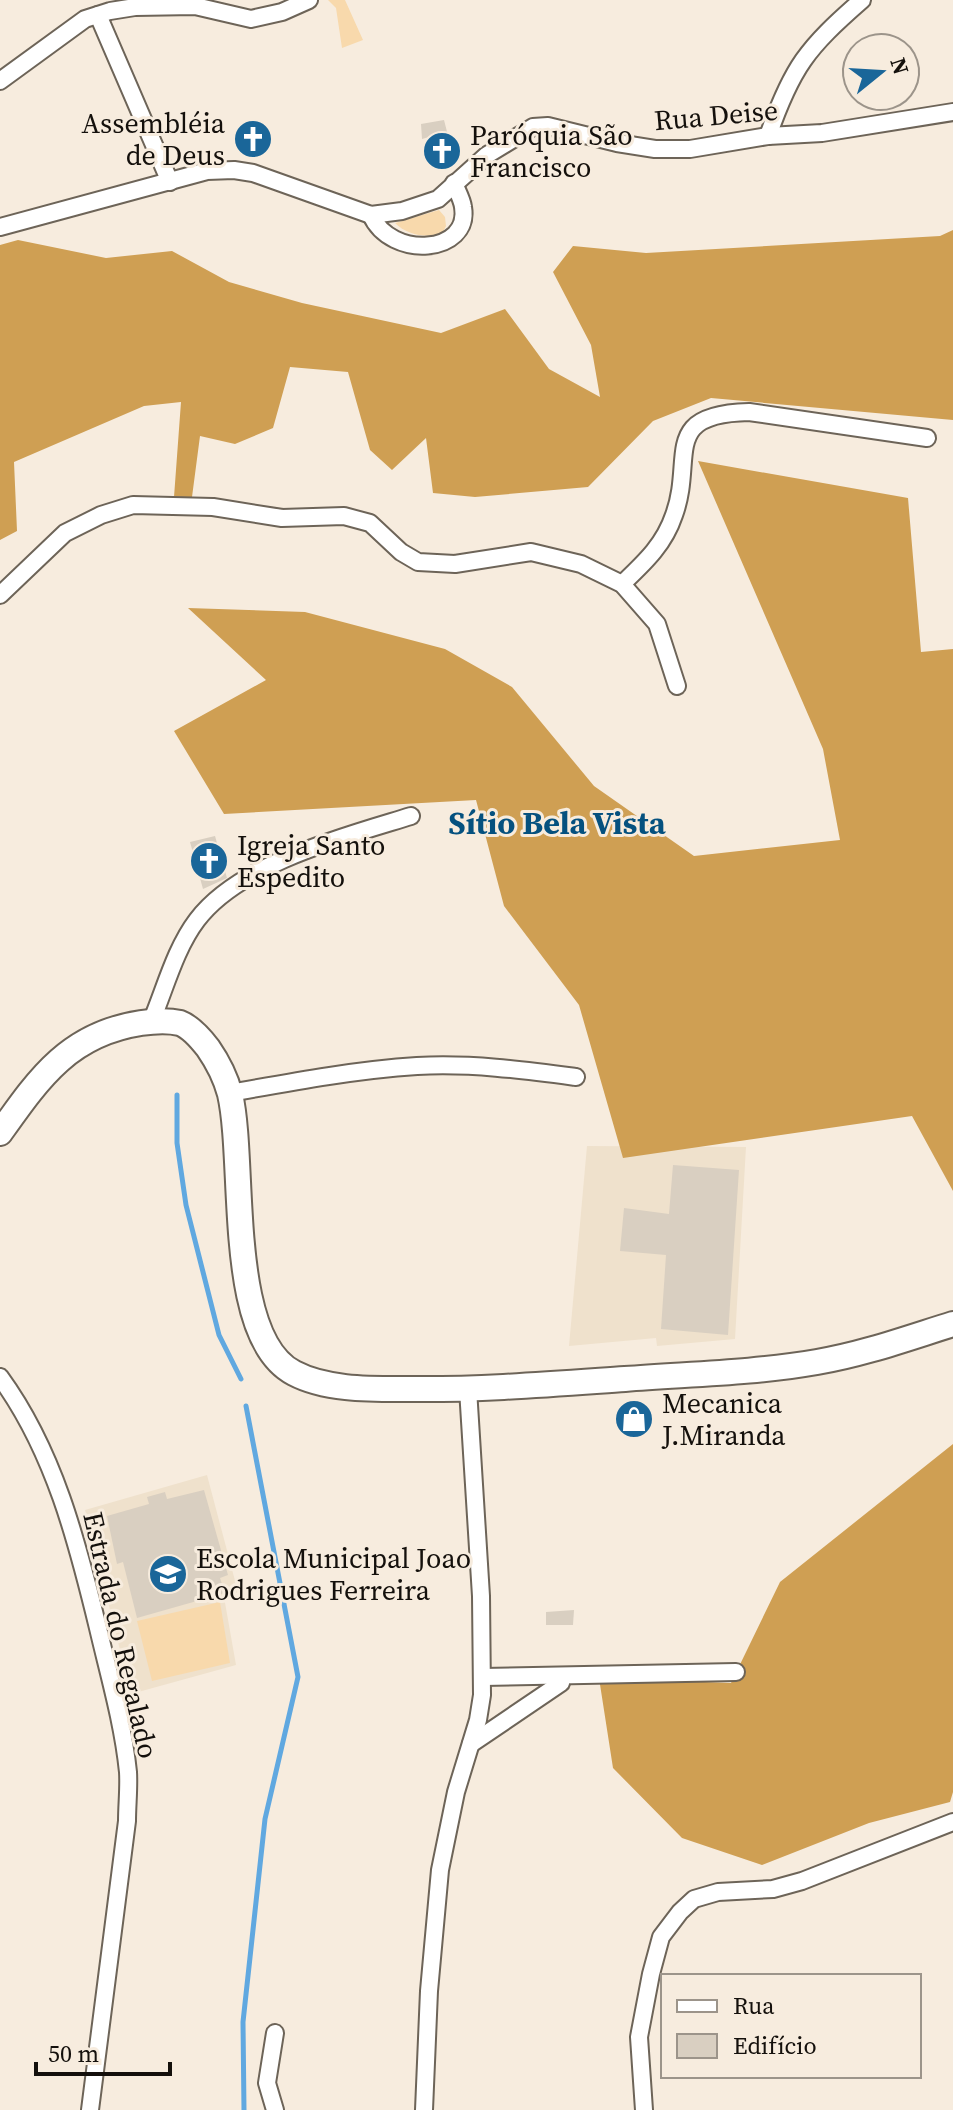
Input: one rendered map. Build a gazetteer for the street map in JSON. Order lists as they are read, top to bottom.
{
  "streets": {
    "street": ["Rua Deise", "Estrada do Regalado"]
  },
  "districts": ["Sítio Bela Vista"],
  "places": {
    "church": ["Assembléia de Deus", "Paróquia São Francisco", "Igreja Santo Espedito"],
    "shop": ["Mecanica J.Miranda"],
    "school or university": ["Escola Municipal Joao Rodrigues Ferreira"]
  },
  "legend": ["Rua", "Edifício"],
  "scale_bar": "50 m",
  "north": "right"
}
